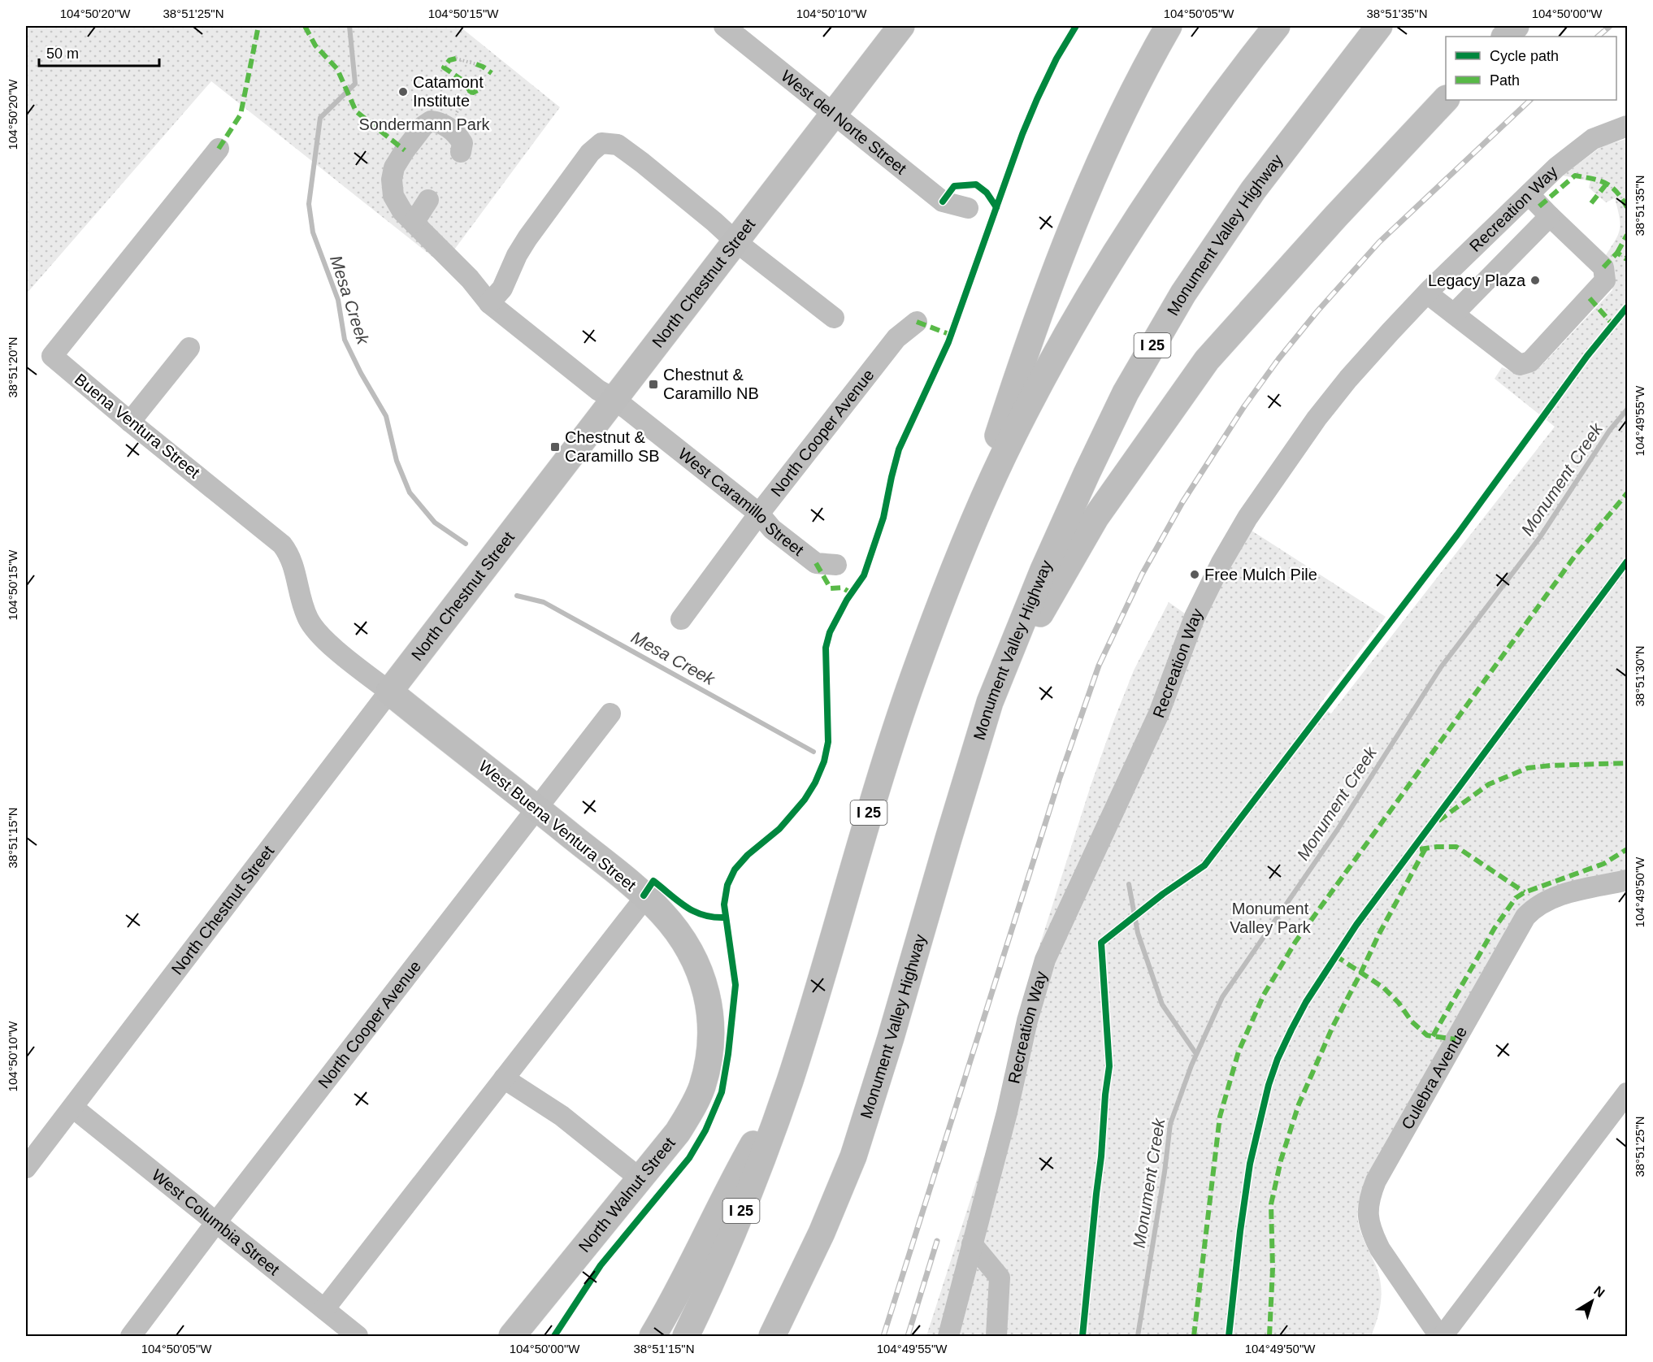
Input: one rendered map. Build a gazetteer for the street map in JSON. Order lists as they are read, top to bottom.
{
  "streets": {
    "main road": [
      "Monument Valley Highway",
      "North Chestnut Street",
      "I 25",
      "West Buena Ventura Street",
      "North Walnut Street"
    ],
    "street": [
      "West del Norte Street",
      "Recreation Way",
      "Buena Ventura Street",
      "North Cooper Avenue",
      "West Caramillo Street",
      "Culebra Avenue",
      "West Columbia Street"
    ]
  },
  "crossings": [
    ["West del Norte Street", "North Chestnut Street"],
    ["North Chestnut Street", "Buena Ventura Street"],
    ["North Chestnut Street", "West Caramillo Street"],
    ["North Chestnut Street", "West Buena Ventura Street"],
    ["North Chestnut Street", "West Columbia Street"],
    ["Buena Ventura Street", "West Buena Ventura Street"],
    ["North Cooper Avenue", "West Caramillo Street"],
    ["North Cooper Avenue", "West Buena Ventura Street"],
    ["North Cooper Avenue", "West Columbia Street"],
    ["West Buena Ventura Street", "North Walnut Street"]
  ],
  "water": ["Mesa Creek", "Monument Creek"],
  "parks": ["Sondermann Park", "Monument Valley Park"],
  "places": {
    "other": ["Catamont Institute", "Legacy Plaza", "Free Mulch Pile"],
    "transit": ["Chestnut & Caramillo NB", "Chestnut & Caramillo SB"]
  },
  "legend": ["Cycle path", "Path"],
  "scale_bar": "50 m",
  "north": "top right",
  "coordinates": [
    "104°50'20\"W",
    "38°51'25\"N",
    "104°50'15\"W",
    "104°50'10\"W",
    "104°50'05\"W",
    "38°51'35\"N",
    "104°50'00\"W",
    "38°51'20\"N",
    "104°49'55\"W",
    "38°51'30\"N",
    "38°51'15\"N",
    "104°49'50\"W"
  ]
}
